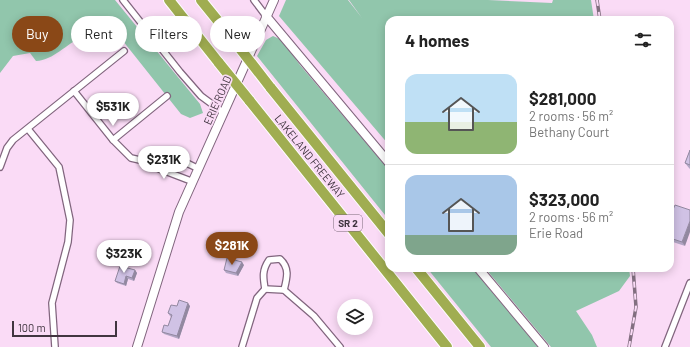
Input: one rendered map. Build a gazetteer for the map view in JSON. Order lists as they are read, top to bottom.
{
  "streets": {
    "highway": ["LAKELAND FREEWAY", "SR 2"],
    "street": ["ERIE ROAD"]
  },
  "scale_bar": "100 m",
  "page": {
    "chip": [
      "Buy",
      "Rent",
      "Filters",
      "New"
    ],
    "heading": "4 homes",
    "list": [
      {
        "name": "$281,000",
        "note": "2 rooms · 56 m² · Bethany Court"
      },
      {
        "name": "$323,000",
        "note": "2 rooms · 56 m² · Erie Road"
      }
    ],
    "price": [
      "$531K",
      "$231K",
      "$281K",
      "$323K"
    ],
    "scale": "100 m"
  }
}
